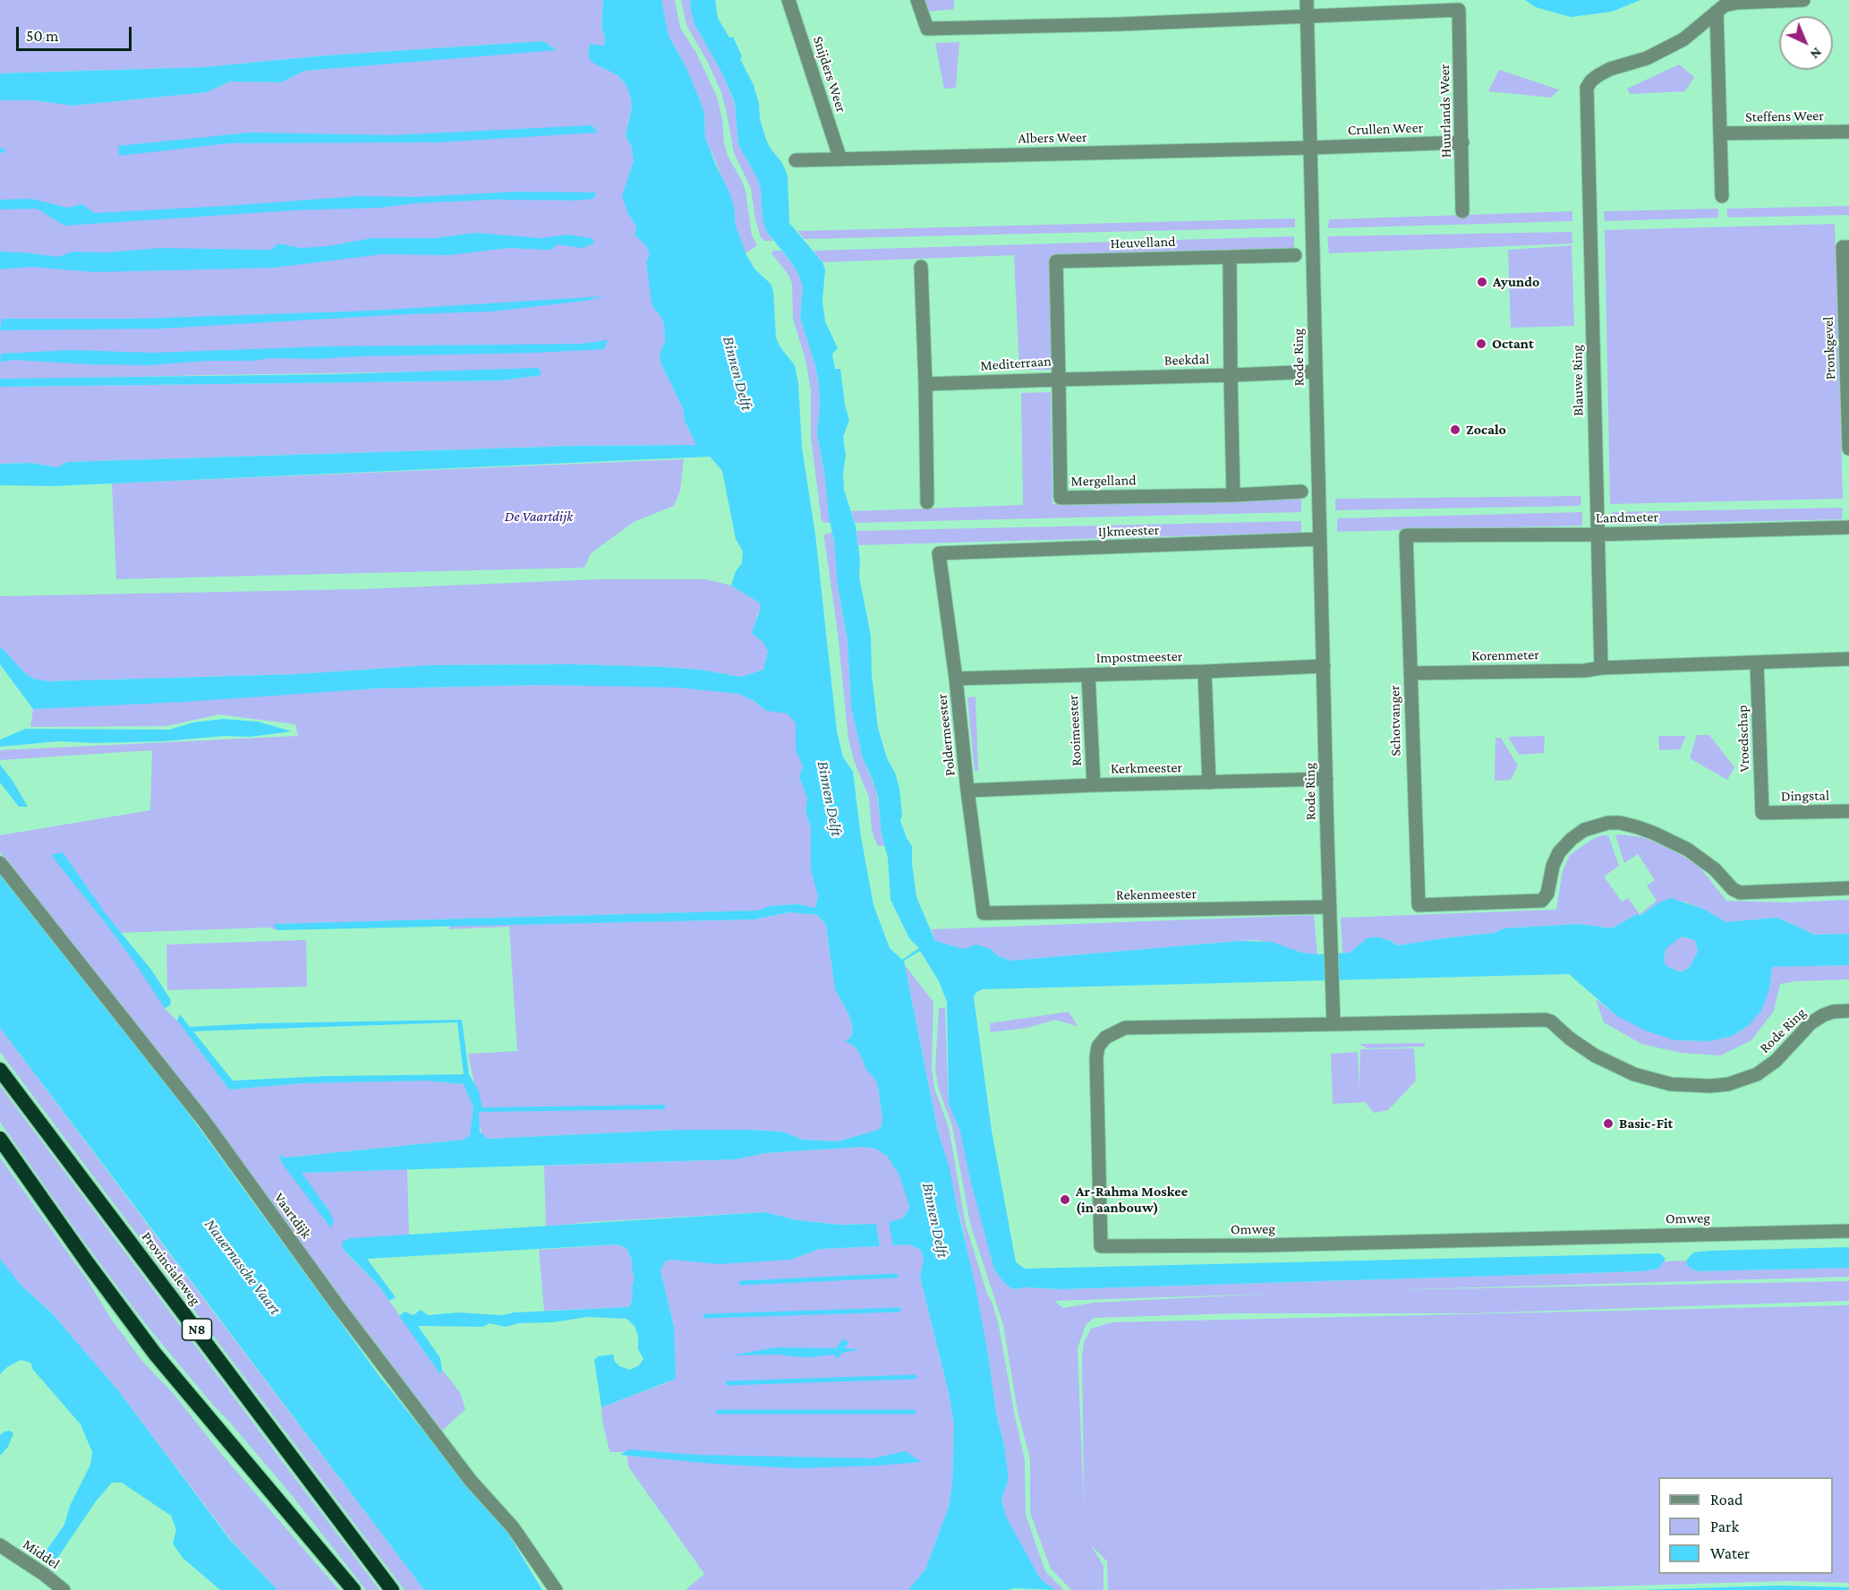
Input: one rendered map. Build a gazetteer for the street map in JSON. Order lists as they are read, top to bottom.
{
  "streets": {
    "highway": ["Provincialeweg", "N8"],
    "street": [
      "Snijders Weer",
      "Huurlands Weer",
      "Steffens Weer",
      "Crullen Weer",
      "Albers Weer",
      "Heuvelland",
      "Pronkgevel",
      "Rode Ring",
      "Beekdal",
      "Mediterraan",
      "Blauwe Ring",
      "Mergelland",
      "Landmeter",
      "IJkmeester",
      "Korenmeter",
      "Impostmeester",
      "Schotvanger",
      "Rooimeester",
      "Poldermeester",
      "Vroedschap",
      "Kerkmeester",
      "Dingstal",
      "Rekenmeester",
      "Vaartdijk",
      "Omweg",
      "Middel"
    ]
  },
  "crossings": [
    ["Snijders Weer", "Albers Weer"],
    ["Huurlands Weer", "Crullen Weer"],
    ["Huurlands Weer", "Rode Ring"],
    ["Crullen Weer", "Albers Weer"],
    ["Crullen Weer", "Rode Ring"],
    ["Albers Weer", "Rode Ring"],
    ["Heuvelland", "Mediterraan"],
    ["Rode Ring", "Beekdal"],
    ["Rode Ring", "IJkmeester"],
    ["Rode Ring", "Impostmeester"],
    ["Rode Ring", "Kerkmeester"],
    ["Rode Ring", "Rekenmeester"],
    ["Rode Ring", "Omweg"],
    ["Beekdal", "Mediterraan"],
    ["Beekdal", "Mergelland"],
    ["Mediterraan", "Mergelland"],
    ["Blauwe Ring", "Landmeter"],
    ["Blauwe Ring", "Korenmeter"],
    ["Landmeter", "Schotvanger"],
    ["IJkmeester", "Poldermeester"],
    ["Korenmeter", "Schotvanger"],
    ["Impostmeester", "Rooimeester"],
    ["Impostmeester", "Poldermeester"],
    ["Rooimeester", "Kerkmeester"],
    ["Poldermeester", "Kerkmeester"],
    ["Poldermeester", "Rekenmeester"],
    ["Vroedschap", "Dingstal"]
  ],
  "water": ["Binnen Delft", "Nauernasche Vaart"],
  "parks": ["De Vaartdijk"],
  "places": [
    "Ayundo",
    "Octant",
    "Zocalo",
    "Basic-Fit",
    "Ar-Rahma Moskee (in aanbouw)"
  ],
  "legend": ["Road", "Park", "Water"],
  "scale_bar": "50 m",
  "north": "bottom right"
}
